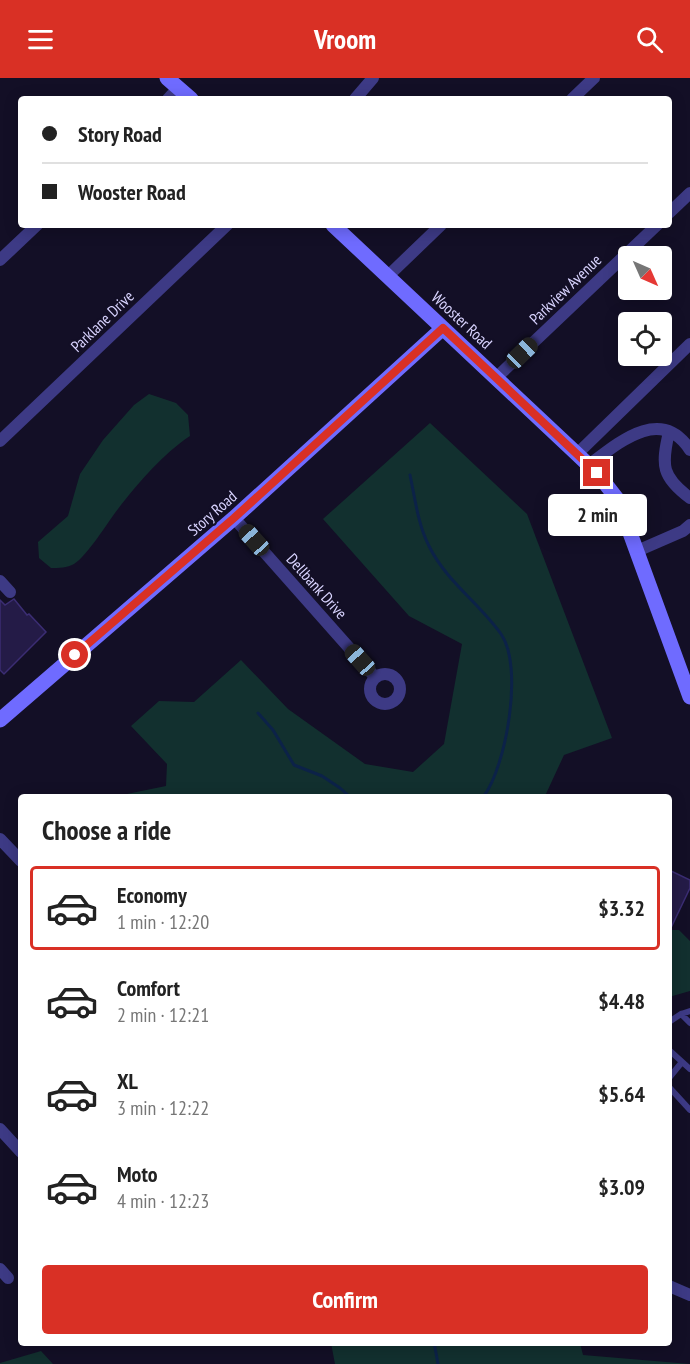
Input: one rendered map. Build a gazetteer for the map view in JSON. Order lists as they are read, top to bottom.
{
  "streets": {
    "main road": ["Wooster Road", "Story Road"],
    "street": ["Parkview Avenue", "Parklane Drive", "Dellbank Drive"]
  },
  "crossings": [
    ["Parkview Avenue", "Wooster Road"],
    ["Wooster Road", "Story Road"],
    ["Story Road", "Dellbank Drive"]
  ],
  "north": "bottom right",
  "page": {
    "header": "Vroom",
    "banner": ["Story Road", "Wooster Road"],
    "bubble": "2 min",
    "heading": "Choose a ride",
    "list": [
      {
        "name": "Economy",
        "note": "1 min · 12:20",
        "value": "$3.32"
      },
      {
        "name": "Comfort",
        "note": "2 min · 12:21",
        "value": "$4.48"
      },
      {
        "name": "XL",
        "note": "3 min · 12:22",
        "value": "$5.64"
      },
      {
        "name": "Moto",
        "note": "4 min · 12:23",
        "value": "$3.09"
      }
    ],
    "buttons": "Confirm"
  }
}
